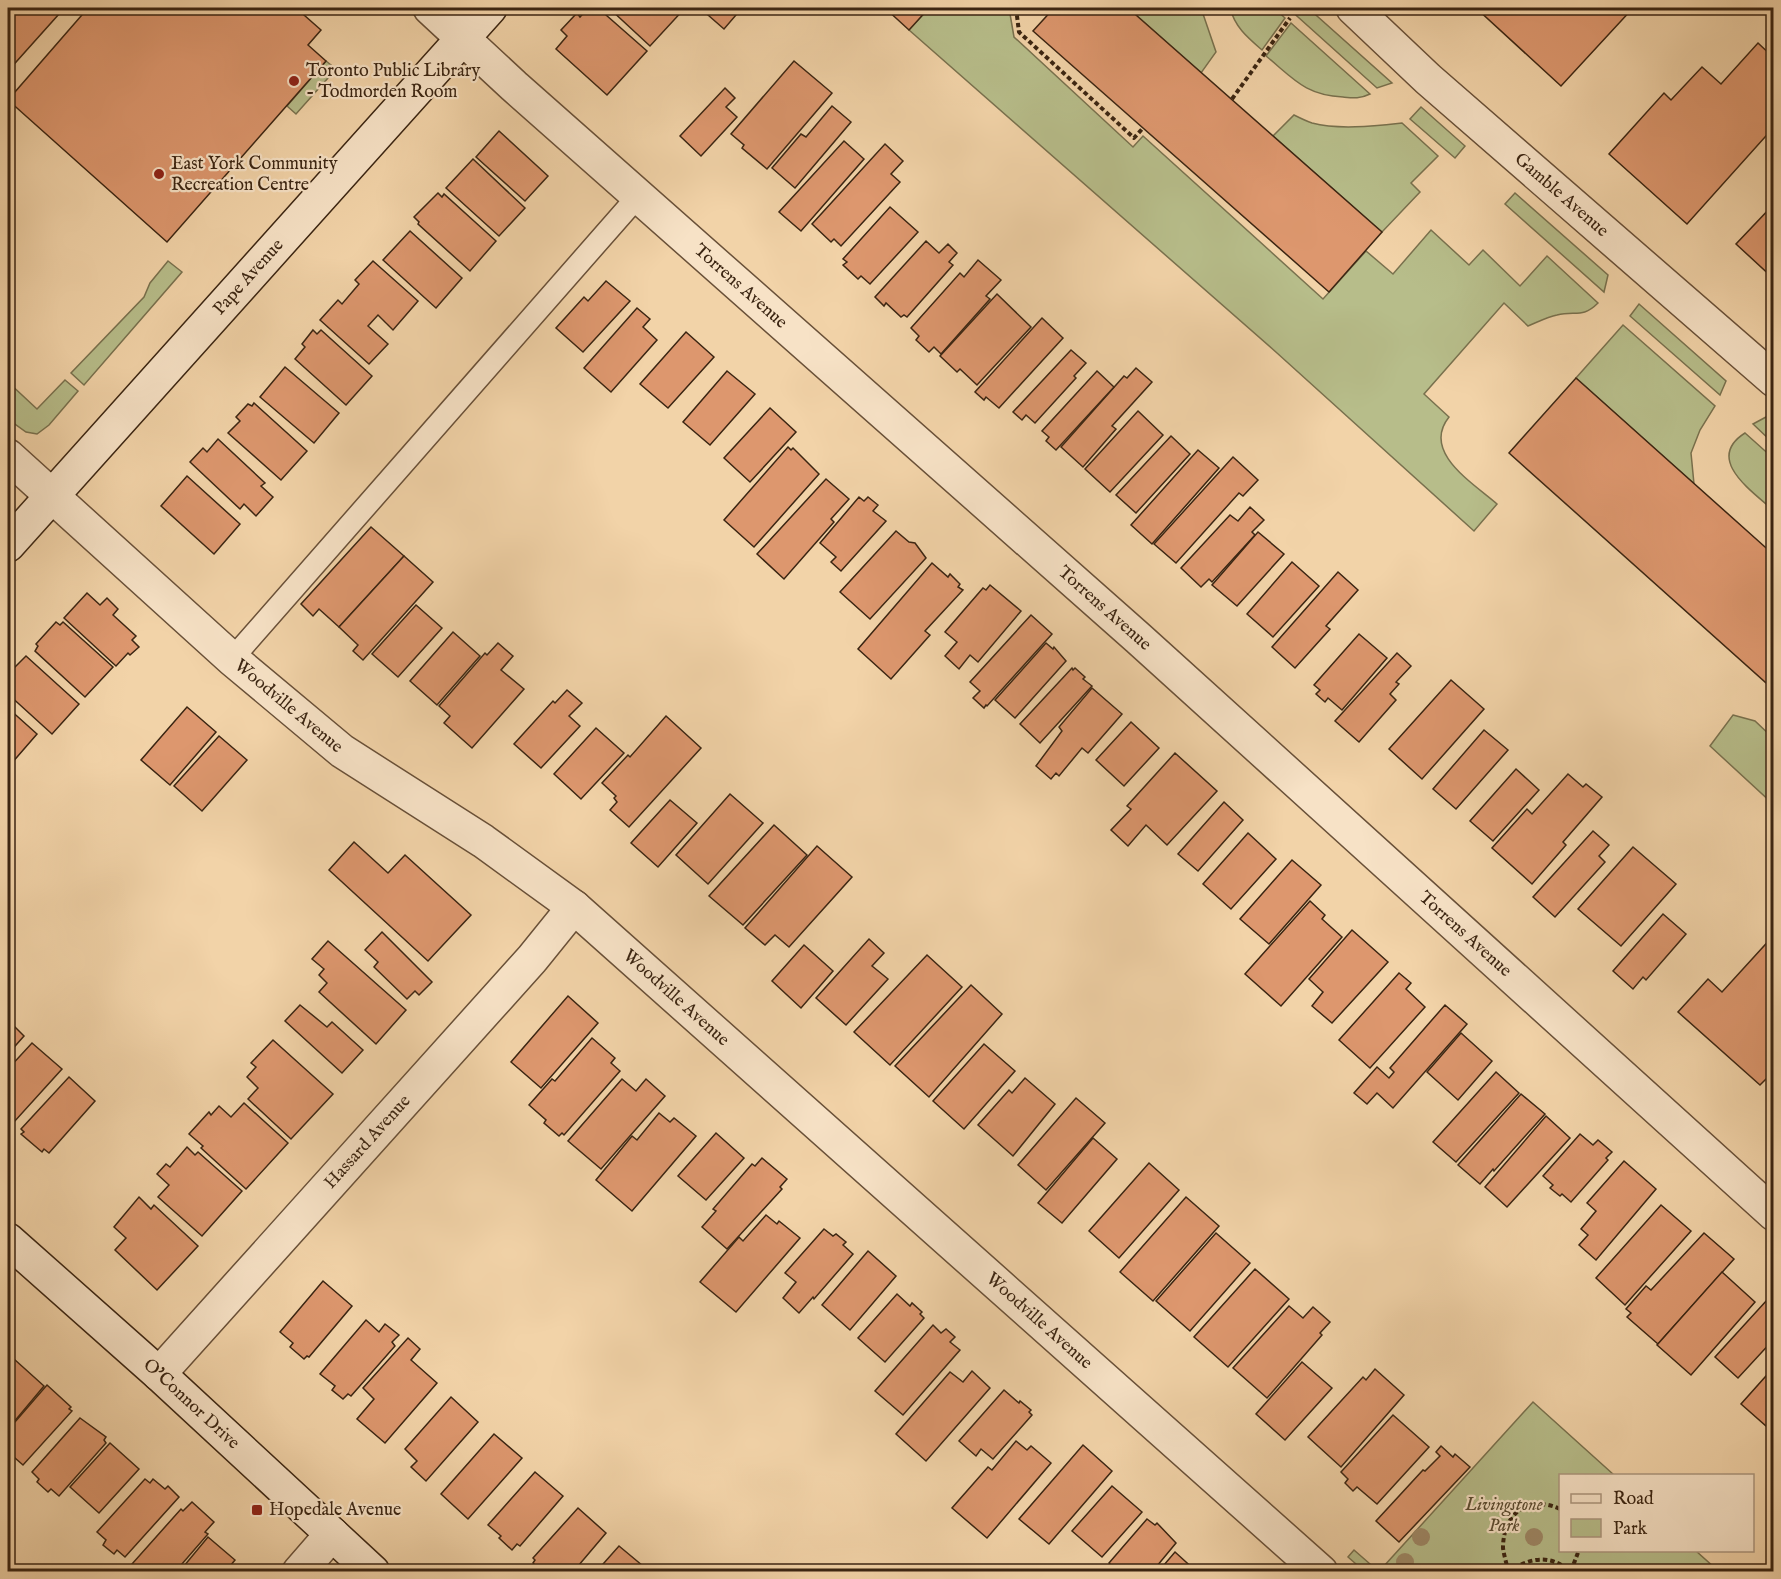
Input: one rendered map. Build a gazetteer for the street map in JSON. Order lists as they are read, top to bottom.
{
  "streets": {
    "street": [
      "Gamble Avenue",
      "Pape Avenue",
      "Torrens Avenue",
      "Woodville Avenue",
      "Hassard Avenue",
      "O'Connor Drive"
    ]
  },
  "crossings": [
    ["Pape Avenue", "Torrens Avenue"],
    ["Pape Avenue", "Woodville Avenue"],
    ["Woodville Avenue", "Hassard Avenue"],
    ["Hassard Avenue", "O'Connor Drive"]
  ],
  "parks": ["Livingstone Park"],
  "places": {
    "other": ["Toronto Public Library - Todmorden Room", "East York Community Recreation Centre"],
    "transit": ["Hopedale Avenue"]
  },
  "legend": ["Road", "Park"]
}
